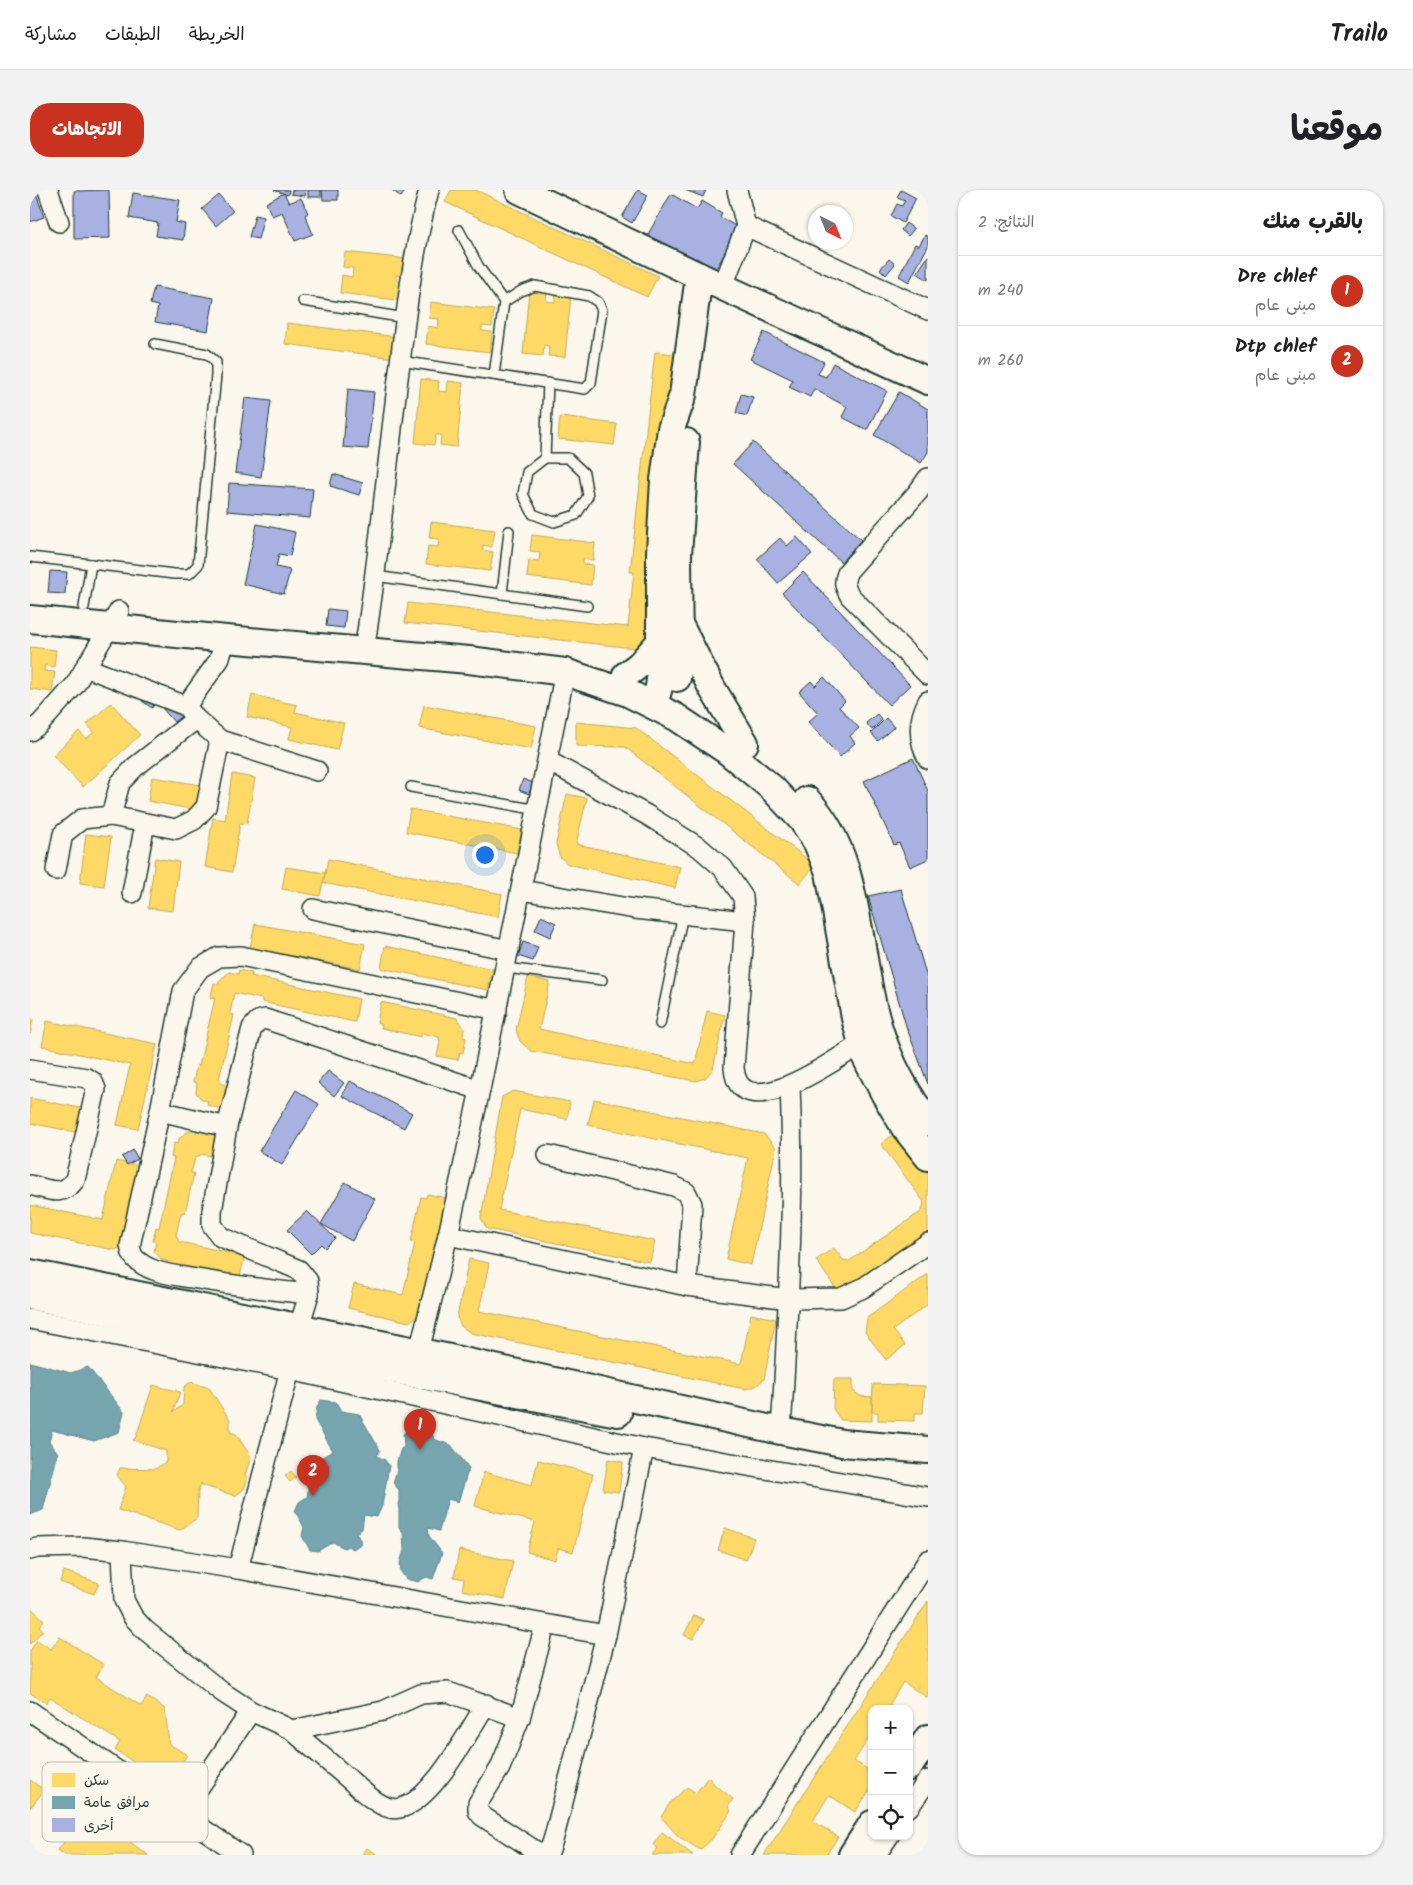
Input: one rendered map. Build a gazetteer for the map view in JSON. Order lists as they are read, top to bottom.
{
  "legend": ["سكن", "مرافق عامة", "أخرى"],
  "north": "bottom right",
  "page": {
    "header": "Trailo",
    "nav": ["الخريطة", "الطبقات", "مشاركة"],
    "title": "موقعنا",
    "buttons": "الاتجاهات",
    "heading": ["بالقرب منك", "النتائج: 2"],
    "list": [
      {
        "mark": "1",
        "name": "Dre chlef",
        "note": "مبنى عام",
        "value": "240 m"
      },
      {
        "mark": "2",
        "name": "Dtp chlef",
        "note": "مبنى عام",
        "value": "260 m"
      }
    ],
    "pins": ["1", "2"],
    "map_buttons": ["+", "−"]
  }
}
